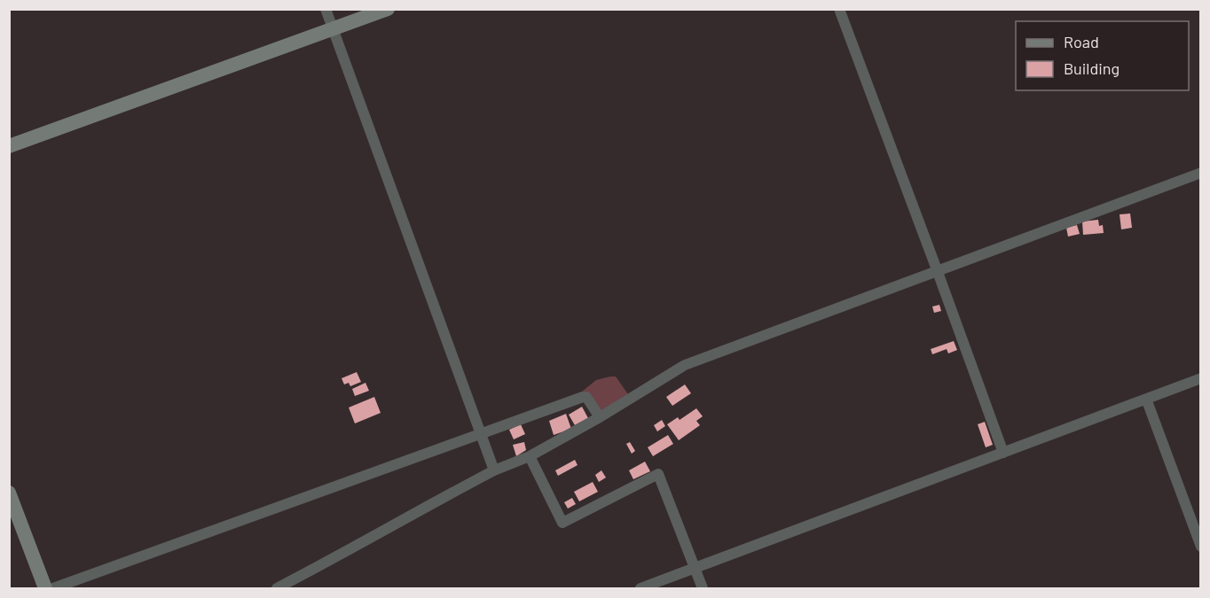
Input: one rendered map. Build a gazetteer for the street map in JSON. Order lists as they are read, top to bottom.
{
  "legend": ["Road", "Building"]
}
